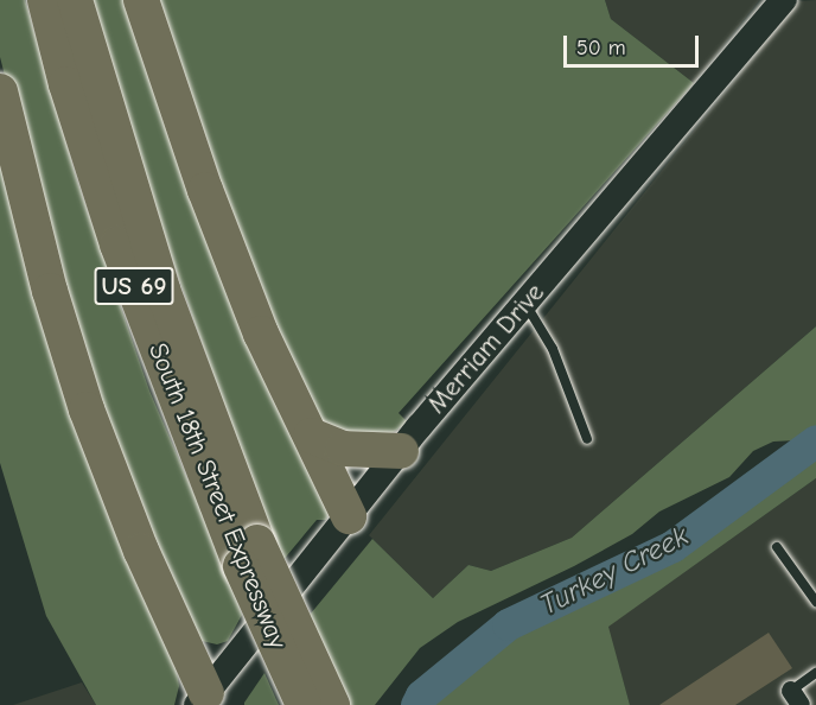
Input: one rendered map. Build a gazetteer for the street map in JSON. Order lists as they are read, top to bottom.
{
  "streets": {
    "highway": ["US 69", "South 18th Street Expressway"],
    "main road": ["Merriam Drive"]
  },
  "water": ["Turkey Creek"],
  "scale_bar": "50 m"
}
